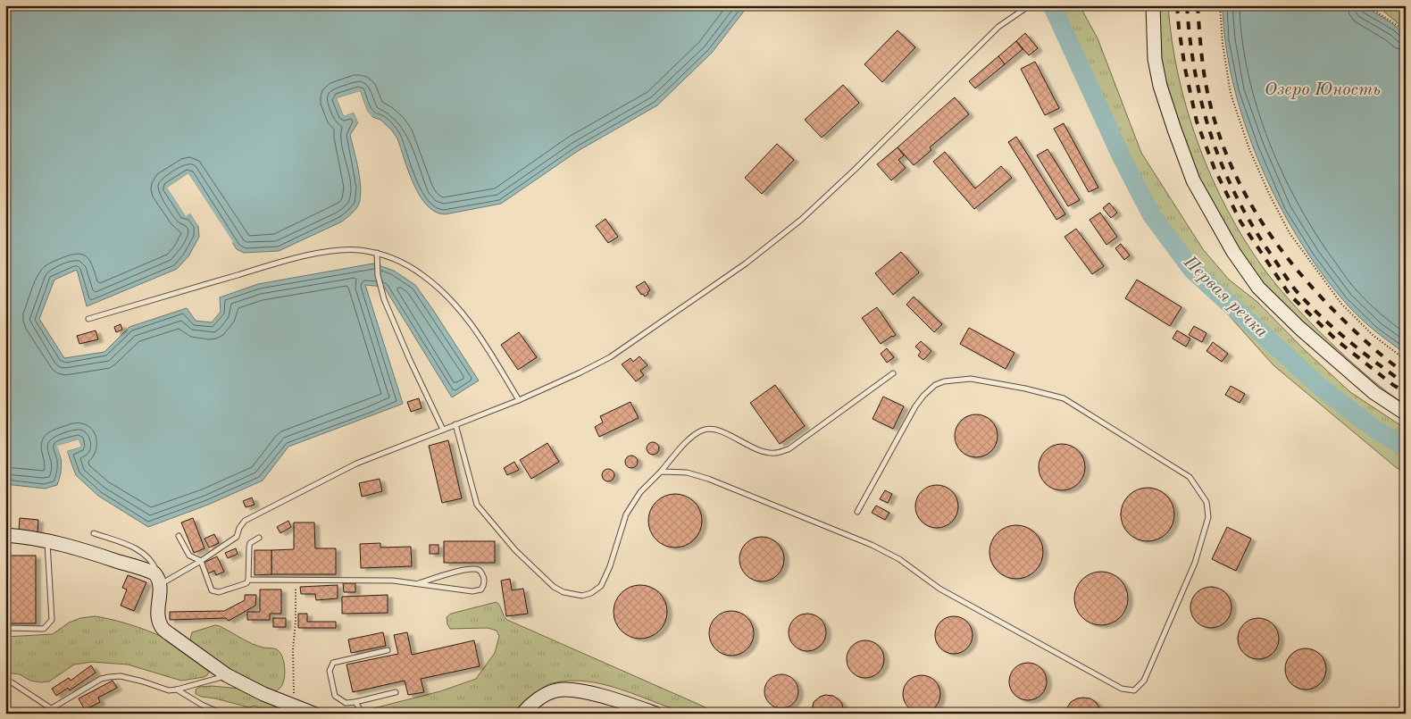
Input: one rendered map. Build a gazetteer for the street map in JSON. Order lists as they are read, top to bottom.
{
  "water": ["Озеро Юность", "Первая речка"]
}
